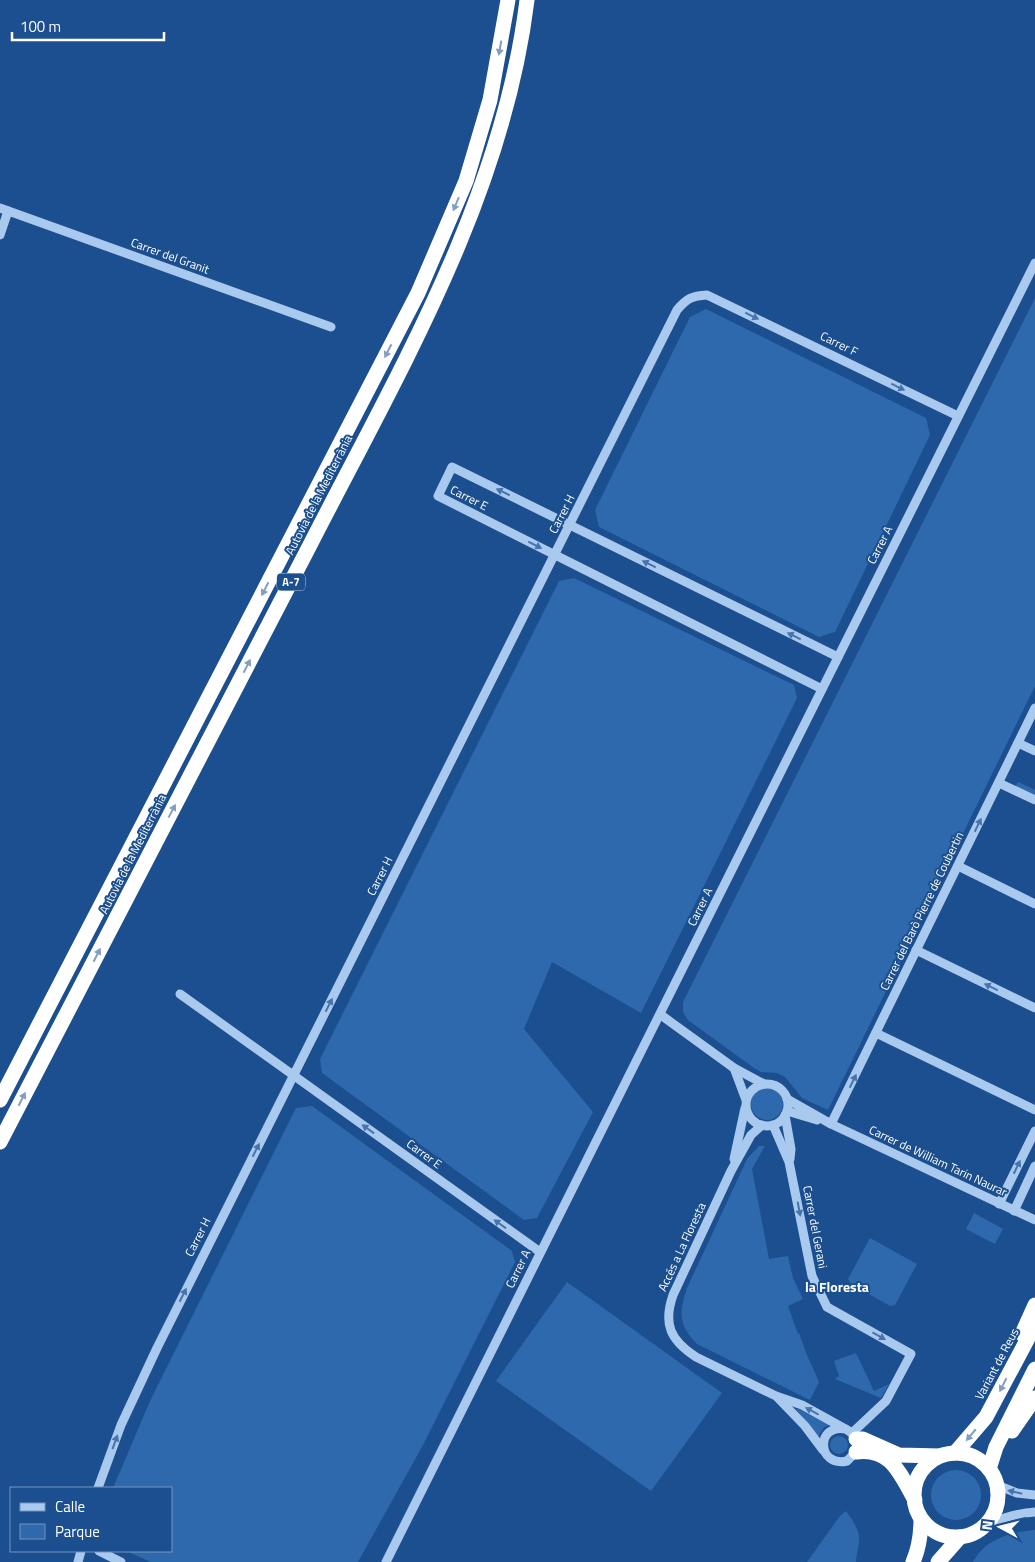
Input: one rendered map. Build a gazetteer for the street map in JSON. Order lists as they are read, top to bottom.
{
  "streets": {
    "highway": ["Autovia de la Mediterrània", "A-7", "Variant de Reus"],
    "street": [
      "Carrer del Granit",
      "Carrer F",
      "Carrer E",
      "Carrer H",
      "Carrer A",
      "Carrer del Barò Pierre de Coubertin",
      "Carrer de William Tarin Naurar",
      "Carrer del Gerani",
      "Accés a La Floresta"
    ]
  },
  "crossings": [
    ["Carrer F", "Carrer H"],
    ["Carrer F", "Carrer A"],
    ["Carrer E", "Carrer H"],
    ["Carrer E", "Carrer A"],
    ["Carrer del Barò Pierre de Coubertin", "Carrer de William Tarin Naurar"],
    ["Carrer de William Tarin Naurar", "Carrer del Gerani"],
    ["Carrer de William Tarin Naurar", "Accés a La Floresta"],
    ["Carrer del Gerani", "Accés a La Floresta"]
  ],
  "one_way": [
    "Carrer F",
    "Carrer H",
    "Carrer del Barò Pierre de Coubertin",
    "Carrer del Gerani"
  ],
  "districts": ["la Floresta"],
  "legend": ["Calle", "Parque"],
  "scale_bar": "100 m",
  "north": "left"
}
